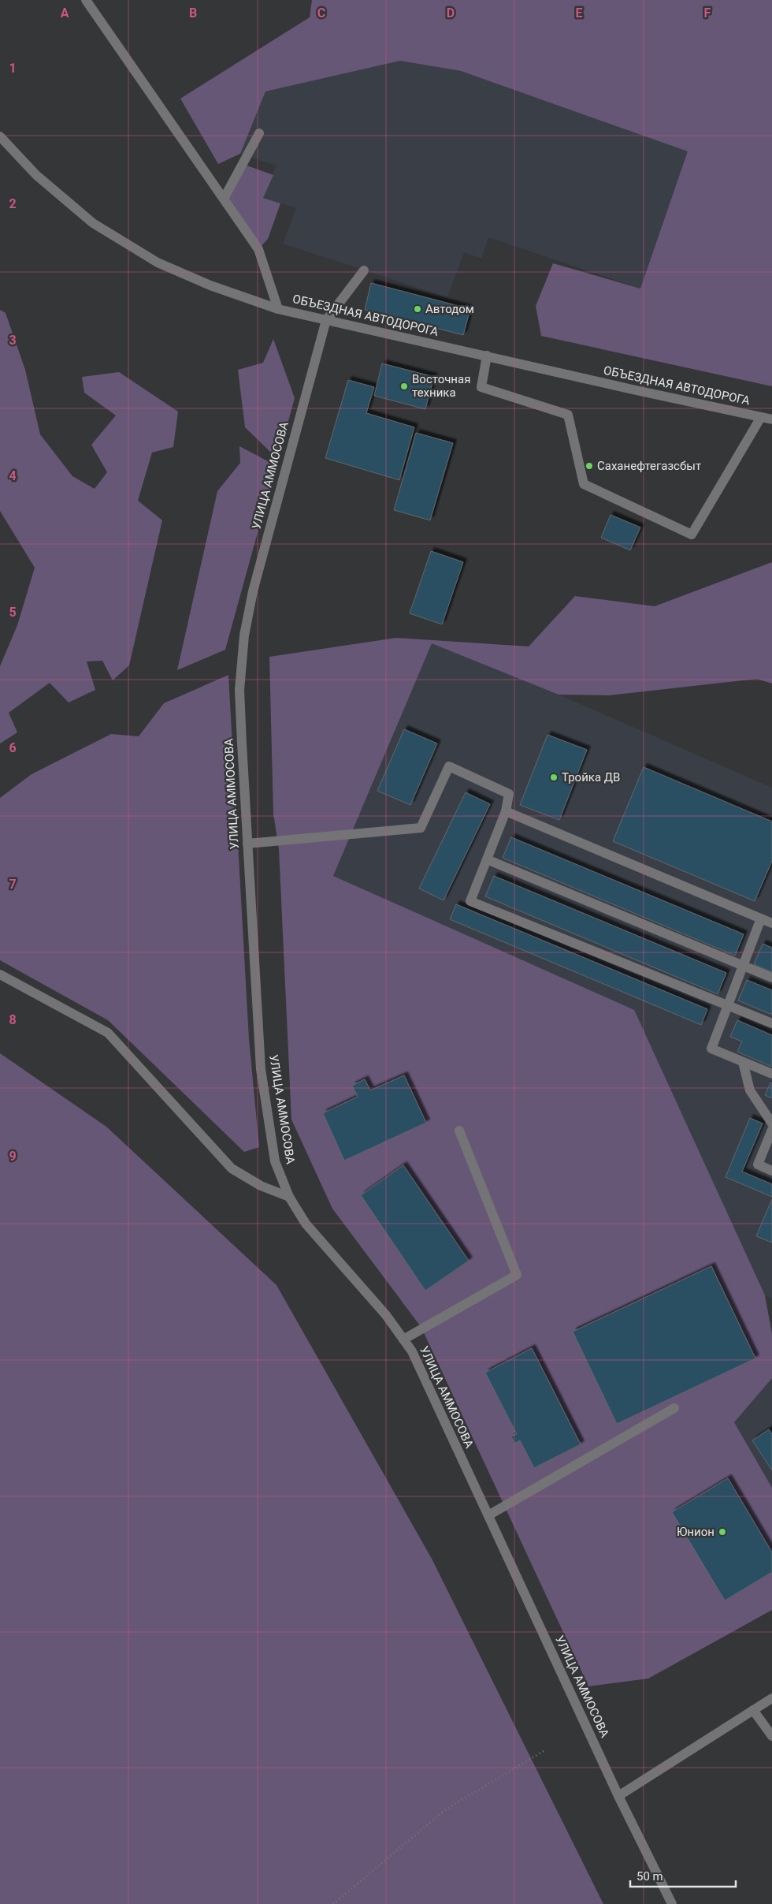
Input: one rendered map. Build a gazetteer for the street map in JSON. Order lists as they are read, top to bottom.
{
  "streets": {
    "street": ["ОБЪЕЗДНАЯ АВТОДОРОГА", "УЛИЦА АММОСОВА"]
  },
  "crossings": [
    ["ОБЪЕЗДНАЯ АВТОДОРОГА", "УЛИЦА АММОСОВА"]
  ],
  "places": [
    "Автодом",
    "Восточная техника",
    "Саханефтегазсбыт",
    "Тройка ДВ",
    "Юнион"
  ],
  "scale_bar": "50 m",
  "grid": {
    "columns": [
      "A",
      "B",
      "C",
      "D",
      "E",
      "F"
    ],
    "rows": [
      "1",
      "2",
      "3",
      "4",
      "5",
      "6",
      "7",
      "8",
      "9"
    ]
  }
}
